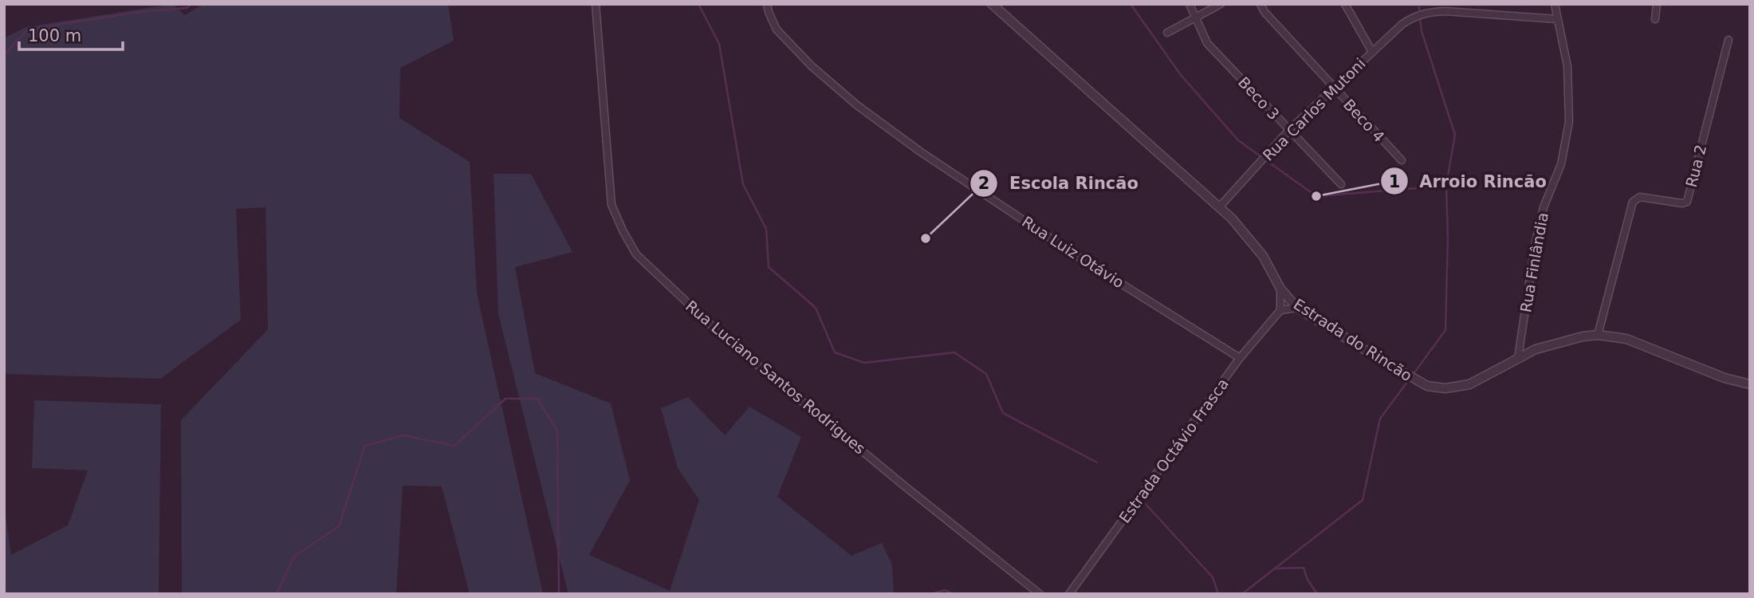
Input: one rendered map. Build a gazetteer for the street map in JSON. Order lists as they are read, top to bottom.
{
  "streets": {
    "street": [
      "Beco 3",
      "Rua Carlos Mutoni",
      "Beco 4",
      "Rua 2",
      "Rua Luiz Otávio",
      "Rua Finlândia",
      "Estrada do Rincão",
      "Rua Luciano Santos Rodrigues",
      "Estrada Octávio Frasca"
    ]
  },
  "crossings": [
    ["Beco 3", "Rua Carlos Mutoni"],
    ["Rua Carlos Mutoni", "Beco 4"],
    ["Rua Carlos Mutoni", "Rua Finlândia"],
    ["Rua Carlos Mutoni", "Estrada do Rincão"],
    ["Rua 2", "Estrada do Rincão"],
    ["Rua Luiz Otávio", "Estrada Octávio Frasca"],
    ["Rua Finlândia", "Estrada do Rincão"]
  ],
  "places": ["Arroio Rincão", "Escola Rincão"],
  "scale_bar": "100 m"
}
